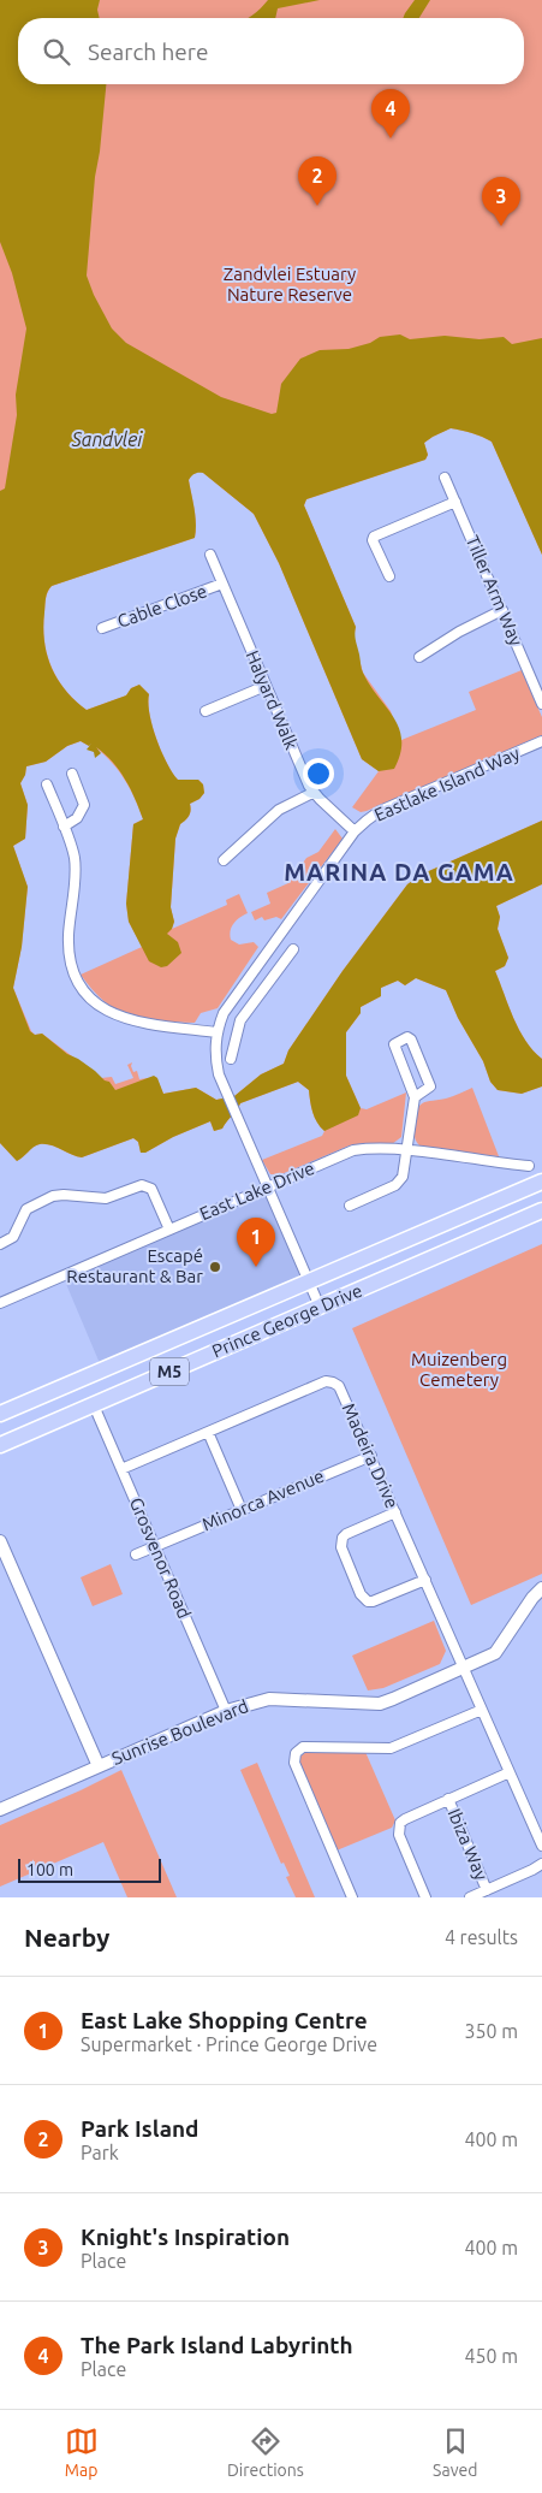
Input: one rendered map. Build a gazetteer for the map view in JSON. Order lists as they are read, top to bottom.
{
  "streets": {
    "main road": ["Prince George Drive", "M5"],
    "street": [
      "Tiller Arm Way",
      "Cable Close",
      "Halyard Walk",
      "Eastlake Island Way",
      "East Lake Drive",
      "Madeira Drive",
      "Minorca Avenue",
      "Grosvenor Road",
      "Sunrise Boulevard",
      "Ibiza Way"
    ]
  },
  "crossings": [
    ["Cable Close", "Halyard Walk"],
    ["Halyard Walk", "Eastlake Island Way"],
    ["Eastlake Island Way", "East Lake Drive"],
    ["Eastlake Island Way", "Prince George Drive"],
    ["Prince George Drive", "Grosvenor Road"],
    ["Madeira Drive", "Minorca Avenue"],
    ["Madeira Drive", "Grosvenor Road"],
    ["Madeira Drive", "Sunrise Boulevard"],
    ["Minorca Avenue", "Grosvenor Road"],
    ["Grosvenor Road", "Sunrise Boulevard"]
  ],
  "districts": ["MARINA DA GAMA"],
  "water": ["Sandvlei"],
  "parks": ["Zandvlei Estuary Nature Reserve", "Muizenberg Cemetery"],
  "places": ["Escapé Restaurant & Bar"],
  "scale_bar": "100 m",
  "page": {
    "search": "Search here",
    "pins": [
      "4",
      "2",
      "3",
      "1"
    ],
    "scale": "100 m",
    "heading": ["Nearby", "4 results"],
    "list": [
      {
        "mark": "1",
        "name": "East Lake Shopping Centre",
        "note": "Supermarket · Prince George Drive",
        "value": "350 m"
      },
      {
        "mark": "2",
        "name": "Park Island",
        "note": "Park",
        "value": "400 m"
      },
      {
        "mark": "3",
        "name": "Knight's Inspiration",
        "note": "Place",
        "value": "400 m"
      },
      {
        "mark": "4",
        "name": "The Park Island Labyrinth",
        "note": "Place",
        "value": "450 m"
      }
    ],
    "nav": ["Map", "Directions", "Saved"]
  }
}
